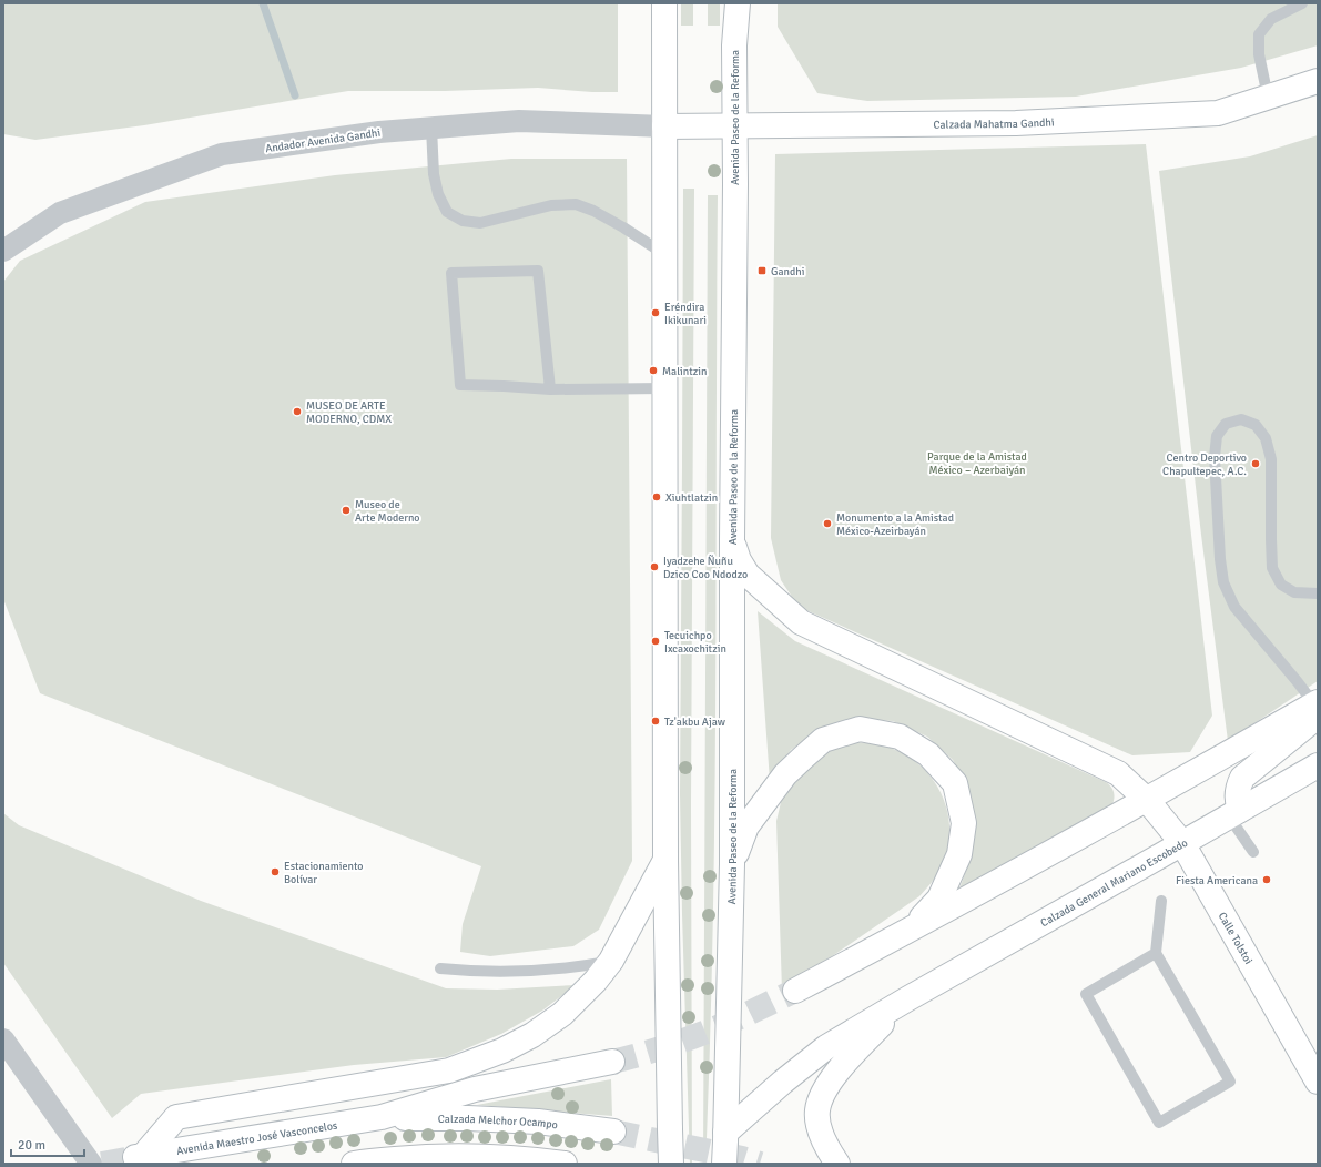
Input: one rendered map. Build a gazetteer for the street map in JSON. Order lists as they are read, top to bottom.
{
  "streets": {
    "main road": [
      "Avenida Paseo de la Reforma",
      "Calzada Mahatma Gandhi",
      "Calzada General Mariano Escobedo",
      "Calle Tolstoi",
      "Calzada Melchor Ocampo",
      "Avenida Maestro José Vasconcelos"
    ],
    "street": ["Andador Avenida Gandhi"]
  },
  "crossings": [
    ["Avenida Paseo de la Reforma", "Calzada Mahatma Gandhi"],
    ["Avenida Paseo de la Reforma", "Calle Tolstoi"],
    ["Calzada Mahatma Gandhi", "Andador Avenida Gandhi"],
    ["Calzada General Mariano Escobedo", "Calle Tolstoi"],
    ["Calzada Melchor Ocampo", "Avenida Maestro José Vasconcelos"]
  ],
  "parks": ["Parque de la Amistad México – Azerbaiyán"],
  "places": {
    "transit": ["Gandhi"],
    "other": [
      "Eréndira Ikikunari",
      "Malintzin",
      "MUSEO DE ARTE MODERNO, CDMX",
      "Centro Deportivo Chapultepec, A.C.",
      "Xiuhtlatzin",
      "Museo de Arte Moderno",
      "Monumento a la Amistad México-Azeirbayán",
      "Iyadzehe Ñuñu Dzico Coo Ndodzo",
      "Tecuichpo Ixcaxochitzin",
      "Tz'akbu Ajaw",
      "Estacionamiento Bolívar",
      "Fiesta Americana"
    ]
  },
  "scale_bar": "20 m"
}
